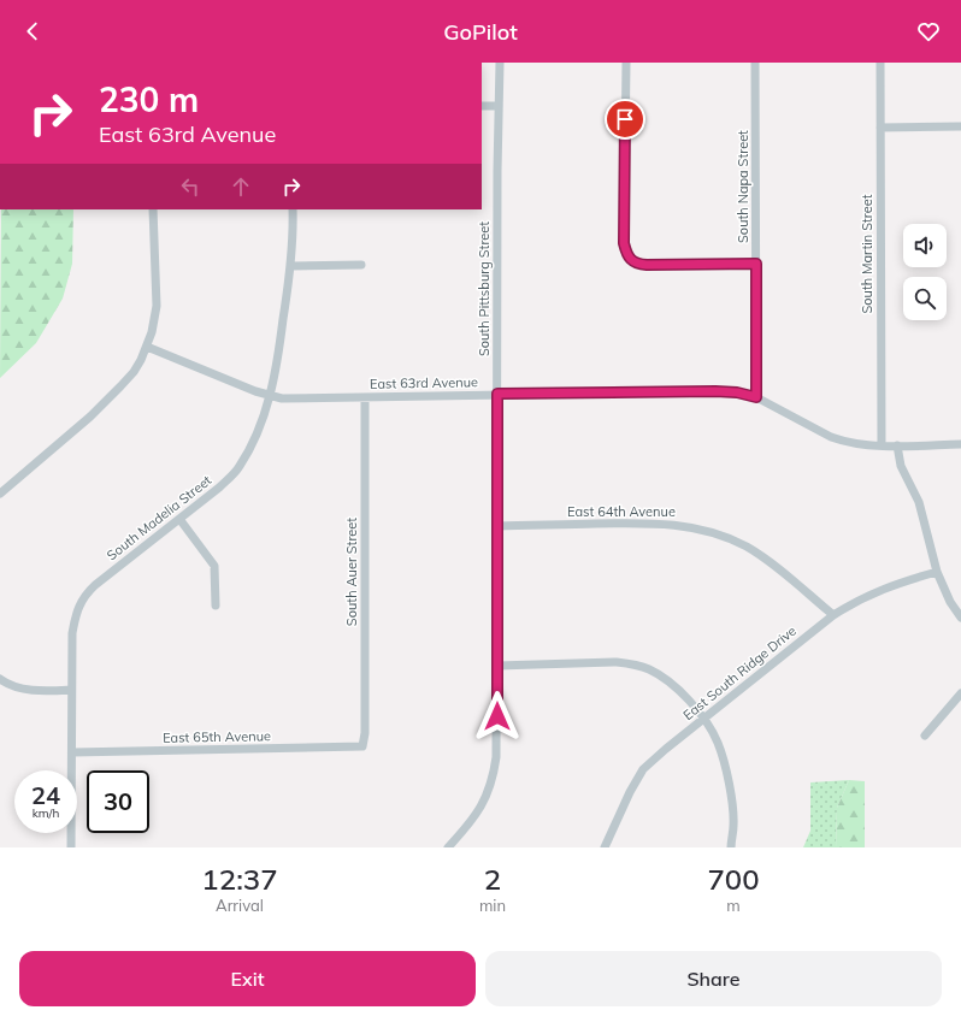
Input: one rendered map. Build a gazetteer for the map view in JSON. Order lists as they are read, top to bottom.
{
  "streets": {
    "street": [
      "South Napa Street",
      "South Martin Street",
      "South Pittsburg Street",
      "East 63rd Avenue",
      "East 64th Avenue",
      "South Madelia Street",
      "South Auer Street",
      "East South Ridge Drive",
      "East 65th Avenue"
    ]
  },
  "crossings": [
    ["South Napa Street", "East 63rd Avenue"],
    ["South Martin Street", "East 63rd Avenue"],
    ["South Pittsburg Street", "East 63rd Avenue"],
    ["South Pittsburg Street", "East 64th Avenue"],
    ["East 63rd Avenue", "South Madelia Street"],
    ["East 63rd Avenue", "South Auer Street"],
    ["East 64th Avenue", "East South Ridge Drive"],
    ["South Madelia Street", "East 65th Avenue"],
    ["South Auer Street", "East 65th Avenue"]
  ],
  "page": {
    "header": "GoPilot",
    "turn": ["230 m", "East 63rd Avenue"],
    "speed": "24 km/h",
    "limit": "30",
    "eta": [
      "12:37",
      "Arrival",
      "2",
      "min",
      "700",
      "m"
    ],
    "buttons": ["Exit", "Share"]
  }
}
